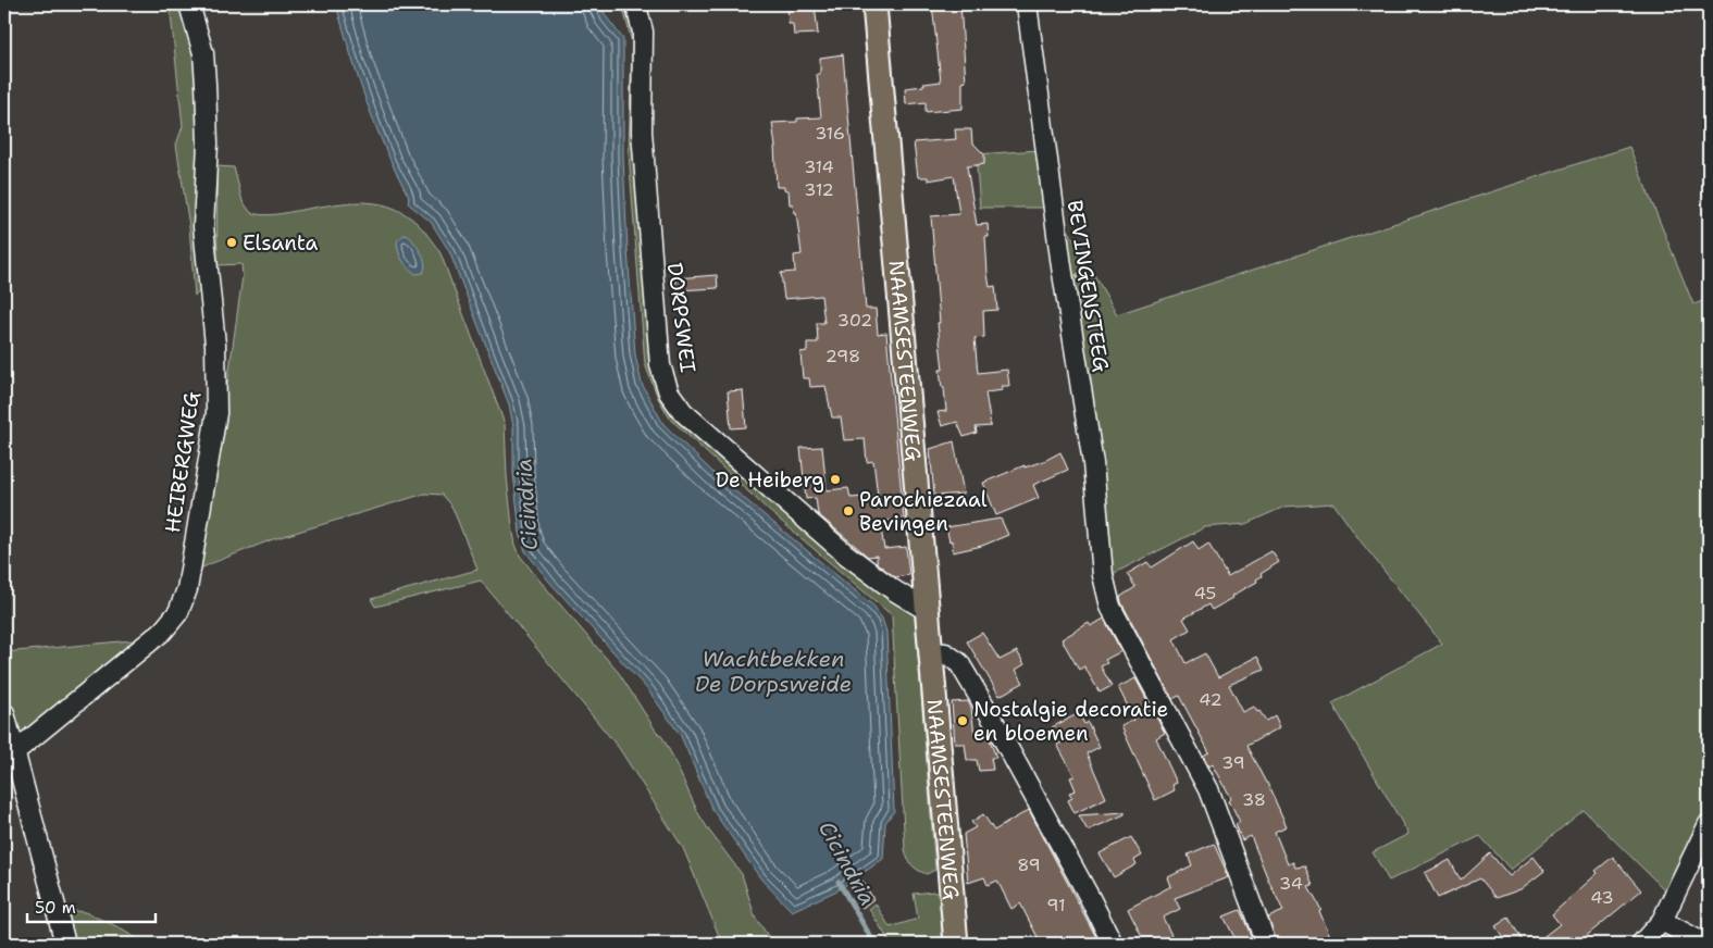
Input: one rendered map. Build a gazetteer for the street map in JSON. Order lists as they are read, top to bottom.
{
  "streets": {
    "main road": ["NAAMSESTEENWEG"],
    "street": ["BEVINGENSTEEG", "DORPSWEI", "HEIBERGWEG"]
  },
  "crossings": [
    ["DORPSWEI", "NAAMSESTEENWEG"]
  ],
  "water": ["Cicindria", "Wachtbekken De Dorpsweide"],
  "places": [
    "Elsanta",
    "De Heiberg",
    "Parochiezaal Bevingen",
    "Nostalgie decoratie en bloemen"
  ],
  "house_numbers": [
    "316",
    "314",
    "312",
    "302",
    "298",
    "45",
    "42",
    "39",
    "38",
    "89",
    "34",
    "43",
    "91"
  ],
  "scale_bar": "50 m"
}
